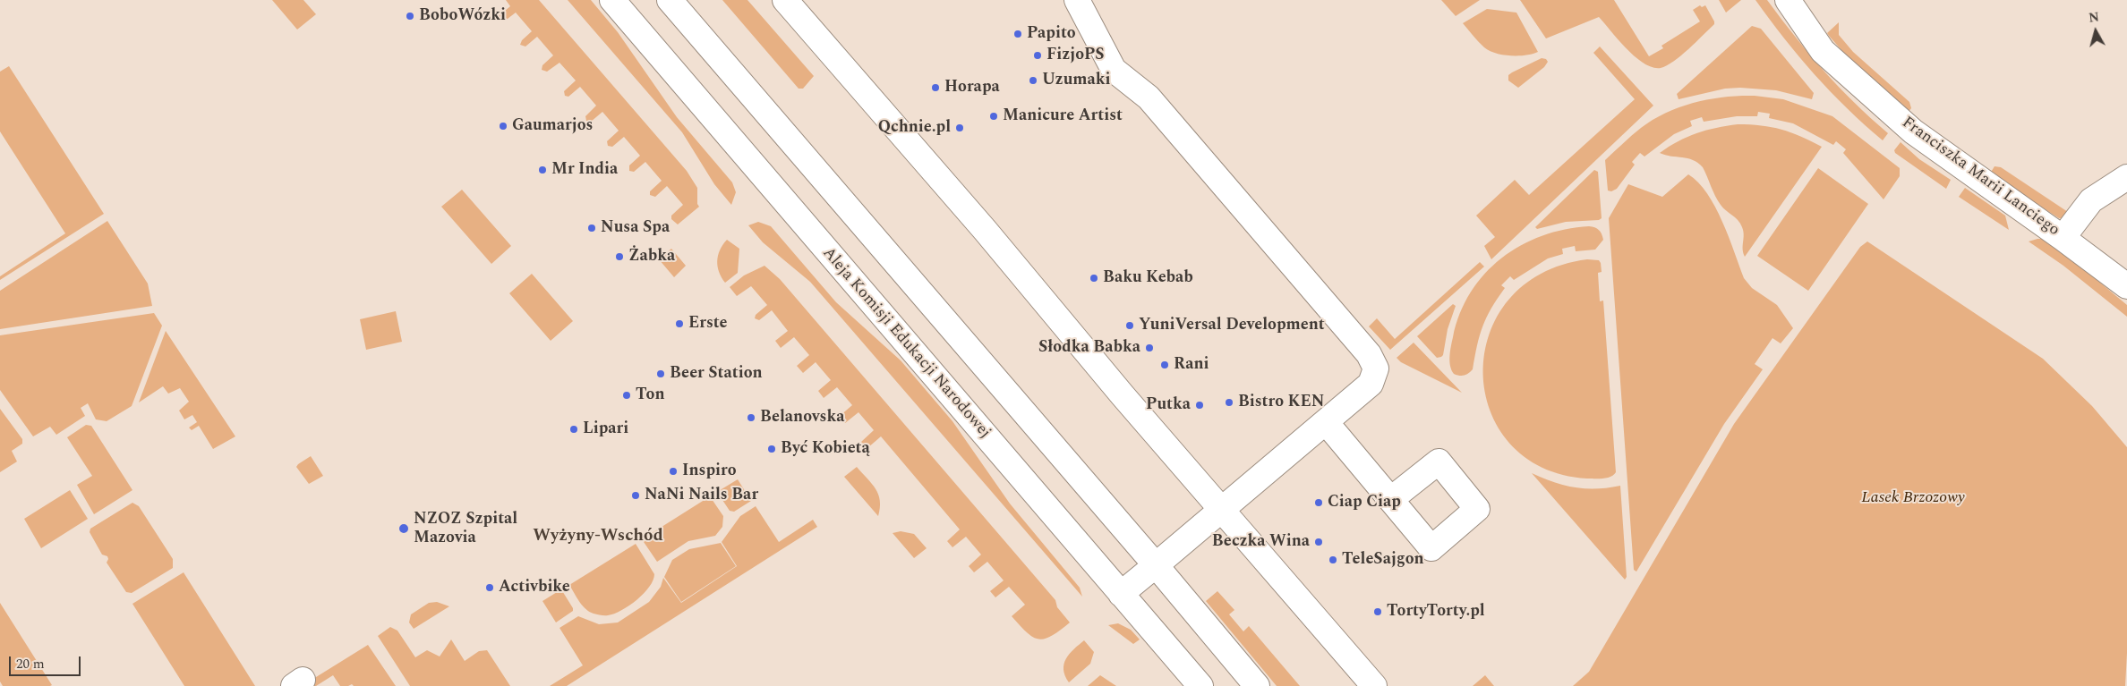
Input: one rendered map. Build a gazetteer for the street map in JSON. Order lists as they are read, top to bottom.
{
  "streets": {
    "street": ["Franciszka Marii Lanciego", "Aleja Komisji Edukacji Narodowej"]
  },
  "districts": ["Wyżyny-Wschód"],
  "parks": ["Lasek Brzozowy"],
  "places": [
    "BoboWózki",
    "Papito",
    "FizjoPS",
    "Uzumaki",
    "Horapa",
    "Manicure Artist",
    "Gaumarjos",
    "Qchnie.pl",
    "Mr India",
    "Nusa Spa",
    "Żabka",
    "Baku Kebab",
    "Erste",
    "YuniVersal Development",
    "Słodka Babka",
    "Rani",
    "Beer Station",
    "Ton",
    "Bistro KEN",
    "Putka",
    "Belanovska",
    "Lipari",
    "Być Kobietą",
    "Inspiro",
    "NaNi Nails Bar",
    "Ciap Ciap",
    "NZOZ Szpital Mazovia",
    "Beczka Wina",
    "TeleSajgon",
    "Activbike",
    "TortyTorty.pl"
  ],
  "scale_bar": "20 m",
  "north": "top"
}
